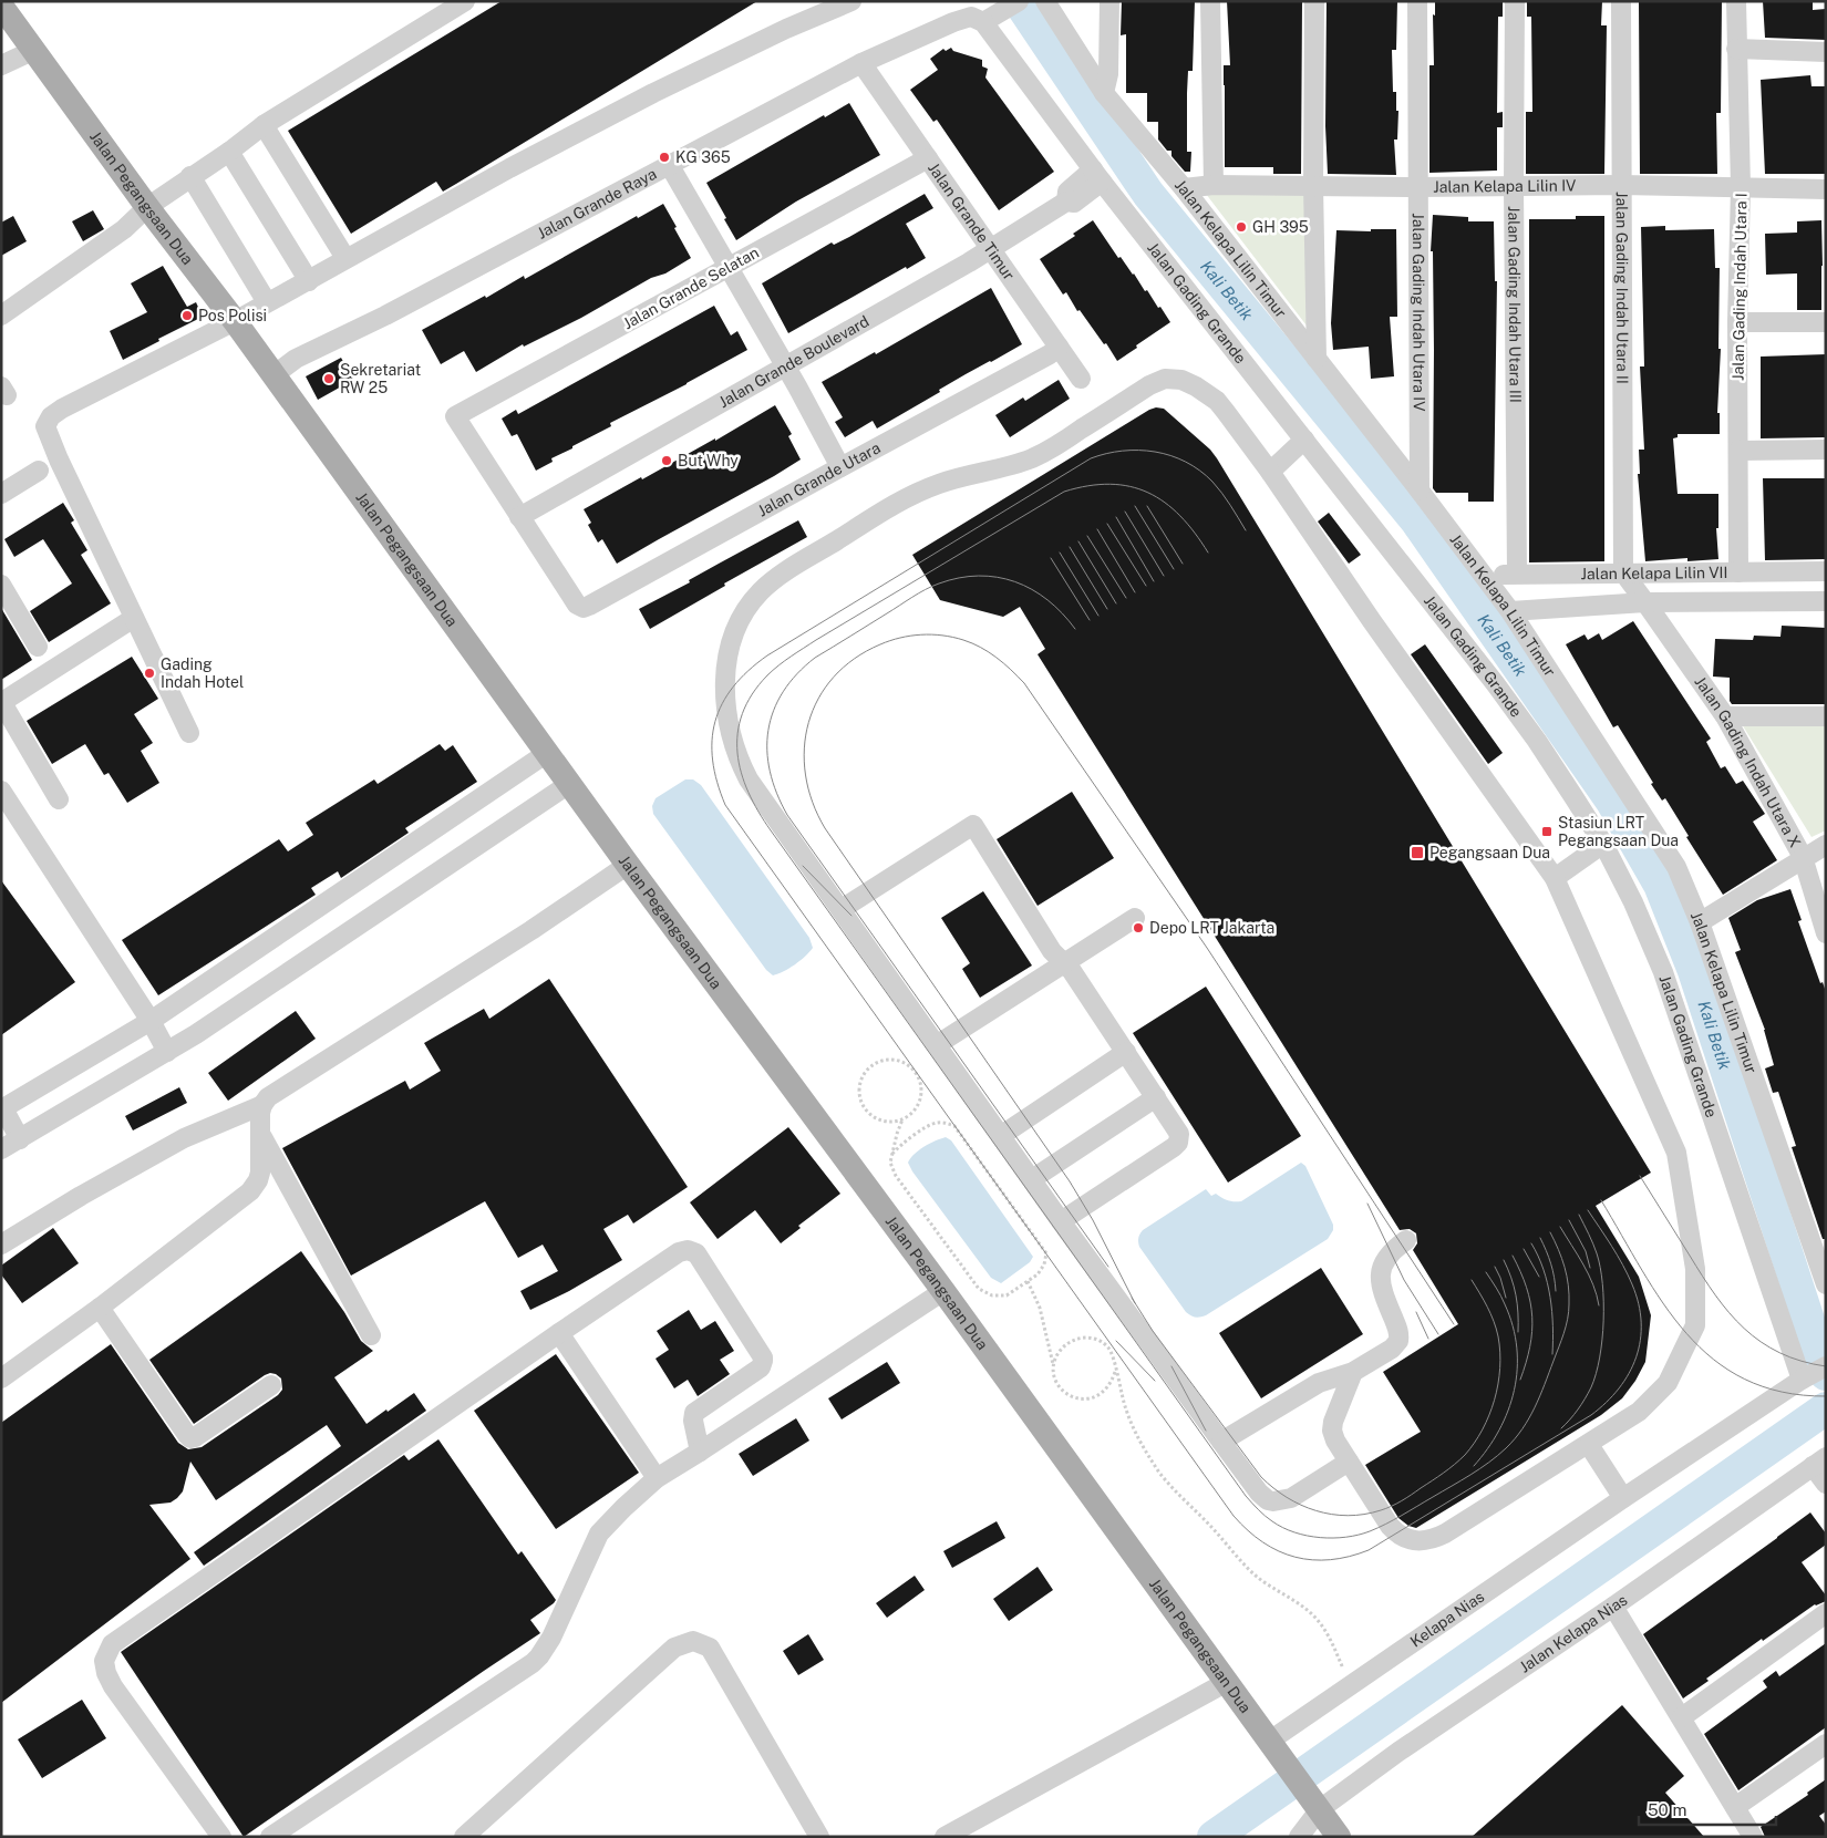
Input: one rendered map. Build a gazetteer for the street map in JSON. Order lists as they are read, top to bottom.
{
  "streets": {
    "main road": ["Jalan Pegangsaan Dua"],
    "street": [
      "Jalan Kelapa Lilin IV",
      "Jalan Grande Raya",
      "Jalan Grande Timur",
      "Jalan Kelapa Lilin Timur",
      "Jalan Gading Indah Utara II",
      "Jalan Gading Indah Utara I",
      "Jalan Grande Selatan",
      "Jalan Gading Grande",
      "Jalan Gading Indah Utara III",
      "Jalan Gading Indah Utara IV",
      "Jalan Grande Boulevard",
      "Jalan Grande Utara",
      "Jalan Kelapa Lilin VII",
      "Jalan Gading Indah Utara X",
      "Kelapa Nias",
      "Jalan Kelapa Nias"
    ]
  },
  "crossings": [
    ["Jalan Kelapa Lilin IV", "Jalan Kelapa Lilin Timur"],
    ["Jalan Kelapa Lilin IV", "Jalan Gading Indah Utara II"],
    ["Jalan Kelapa Lilin IV", "Jalan Gading Indah Utara I"],
    ["Jalan Kelapa Lilin IV", "Jalan Gading Indah Utara III"],
    ["Jalan Kelapa Lilin IV", "Jalan Gading Indah Utara IV"],
    ["Jalan Pegangsaan Dua", "Jalan Grande Raya"],
    ["Jalan Pegangsaan Dua", "Kelapa Nias"],
    ["Jalan Pegangsaan Dua", "Jalan Kelapa Nias"],
    ["Jalan Grande Raya", "Jalan Grande Timur"],
    ["Jalan Grande Raya", "Jalan Gading Grande"],
    ["Jalan Grande Timur", "Jalan Grande Selatan"],
    ["Jalan Grande Timur", "Jalan Grande Boulevard"],
    ["Jalan Grande Timur", "Jalan Grande Utara"],
    ["Jalan Kelapa Lilin Timur", "Jalan Gading Indah Utara IV"],
    ["Jalan Kelapa Lilin Timur", "Jalan Kelapa Lilin VII"],
    ["Jalan Gading Indah Utara II", "Jalan Kelapa Lilin VII"],
    ["Jalan Gading Indah Utara II", "Jalan Gading Indah Utara X"],
    ["Jalan Gading Indah Utara I", "Jalan Kelapa Lilin VII"],
    ["Jalan Grande Selatan", "Jalan Grande Boulevard"],
    ["Jalan Grande Selatan", "Jalan Grande Utara"],
    ["Jalan Gading Grande", "Jalan Grande Boulevard"],
    ["Jalan Gading Indah Utara III", "Jalan Kelapa Lilin VII"],
    ["Jalan Grande Boulevard", "Jalan Grande Utara"],
    ["Jalan Kelapa Lilin VII", "Jalan Gading Indah Utara X"]
  ],
  "water": ["Kali Betik"],
  "places": {
    "other": [
      "KG 365",
      "GH 395",
      "Pos Polisi",
      "Sekretariat RW 25",
      "But Why",
      "Gading Indah Hotel",
      "Depo LRT Jakarta"
    ],
    "transit": ["Stasiun LRT Pegangsaan Dua", "Pegangsaan Dua"]
  },
  "scale_bar": "50 m"
}
